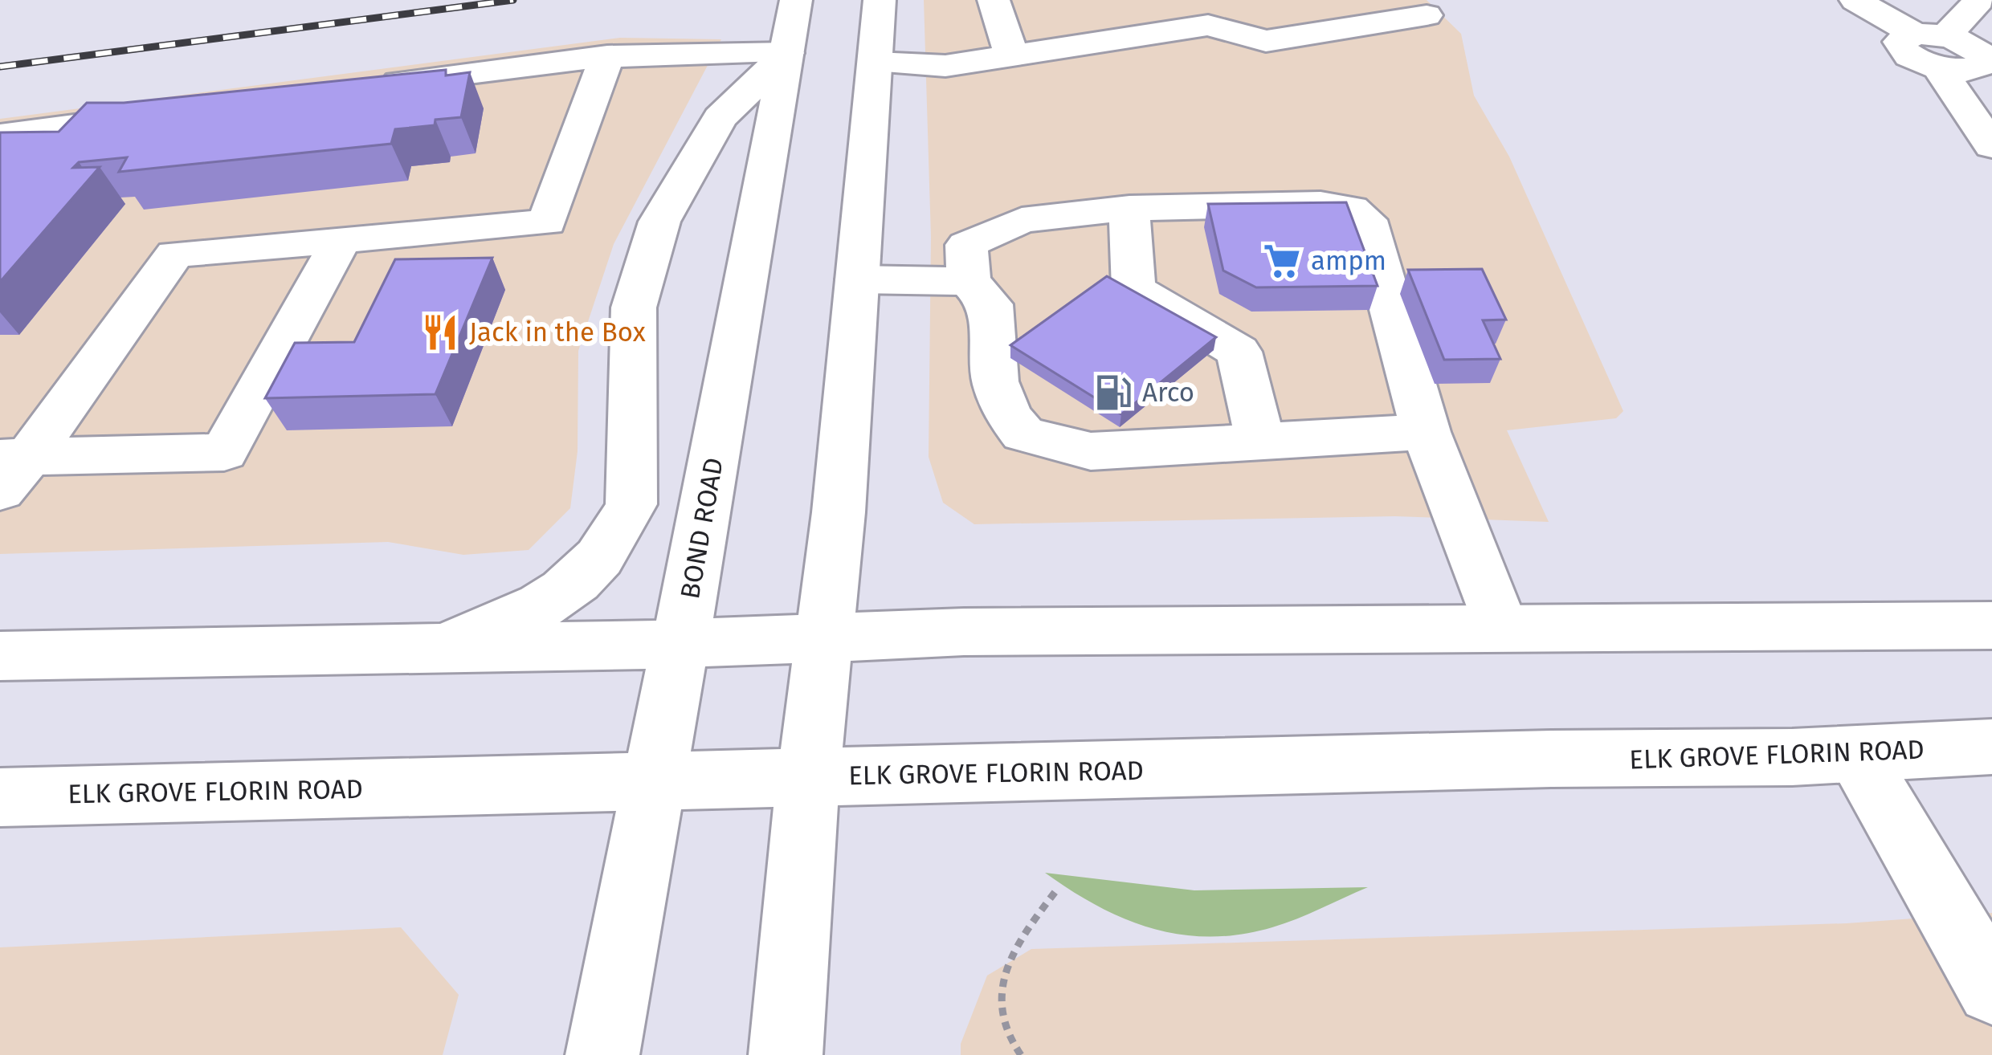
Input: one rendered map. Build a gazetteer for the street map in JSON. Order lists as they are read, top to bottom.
{
  "streets": {
    "main road": ["BOND ROAD", "ELK GROVE FLORIN ROAD"]
  },
  "crossings": [
    ["BOND ROAD", "ELK GROVE FLORIN ROAD"]
  ],
  "places": {
    "supermarket": ["ampm"],
    "restaurant": ["Jack in the Box"],
    "fuel station": ["Arco"]
  }
}
